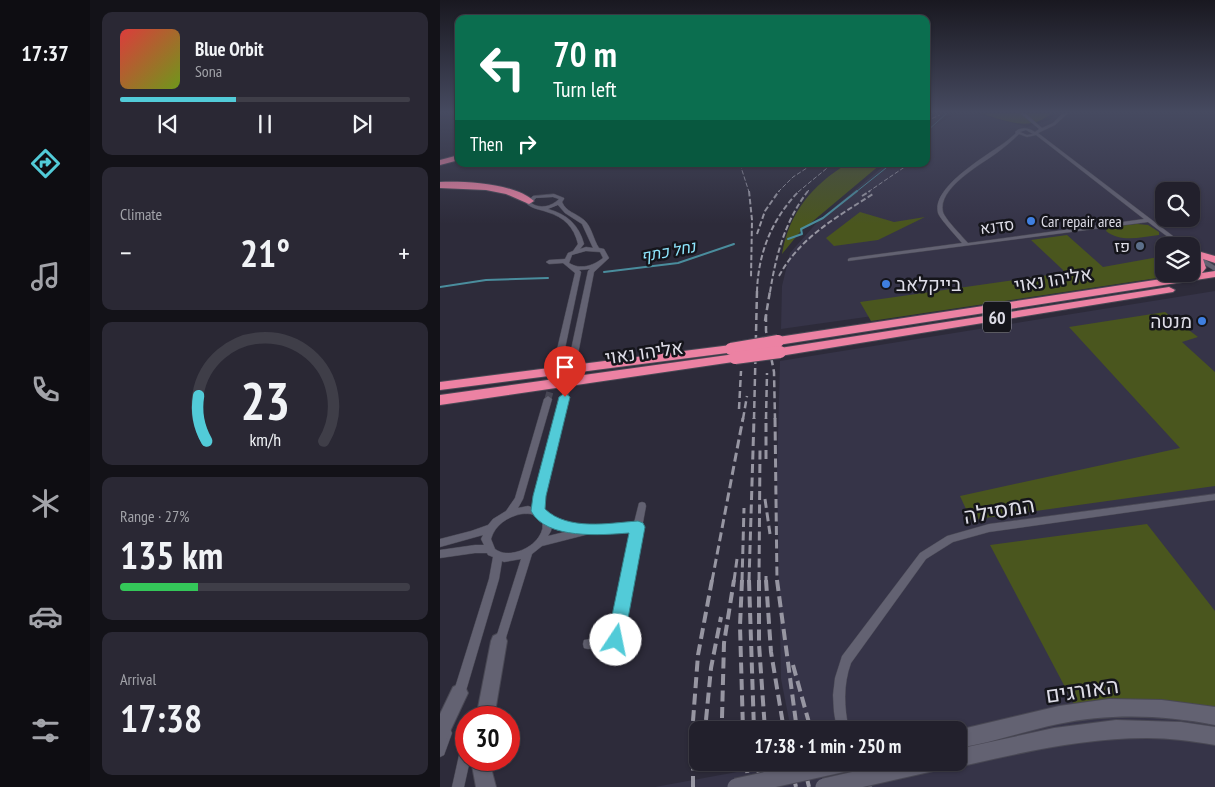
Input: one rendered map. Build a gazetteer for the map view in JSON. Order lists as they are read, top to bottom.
{
  "streets": {
    "highway": ["אליהו נאוי", "60"],
    "street": ["סדנא", "המסילה", "האורגים"]
  },
  "crossings": [
    ["אליהו נאוי", "60"]
  ],
  "water": ["נחל כתף"],
  "places": [
    "Car repair area",
    "פז",
    "בייקלאב",
    "מנטה"
  ],
  "page": {
    "tabs": "17:37",
    "turn": ["70 m", "Turn left"],
    "song": ["Blue Orbit", "Sona"],
    "then": "Then",
    "tile": [
      "Climate",
      ["Range · 27%", "135 km"],
      ["Arrival", "17:38"]
    ],
    "heat": ["−", "21°", "+"],
    "limit": "30",
    "trip": "17:38 · 1 min · 250 m",
    "gauge": ["23", "km/h"]
  }
}
